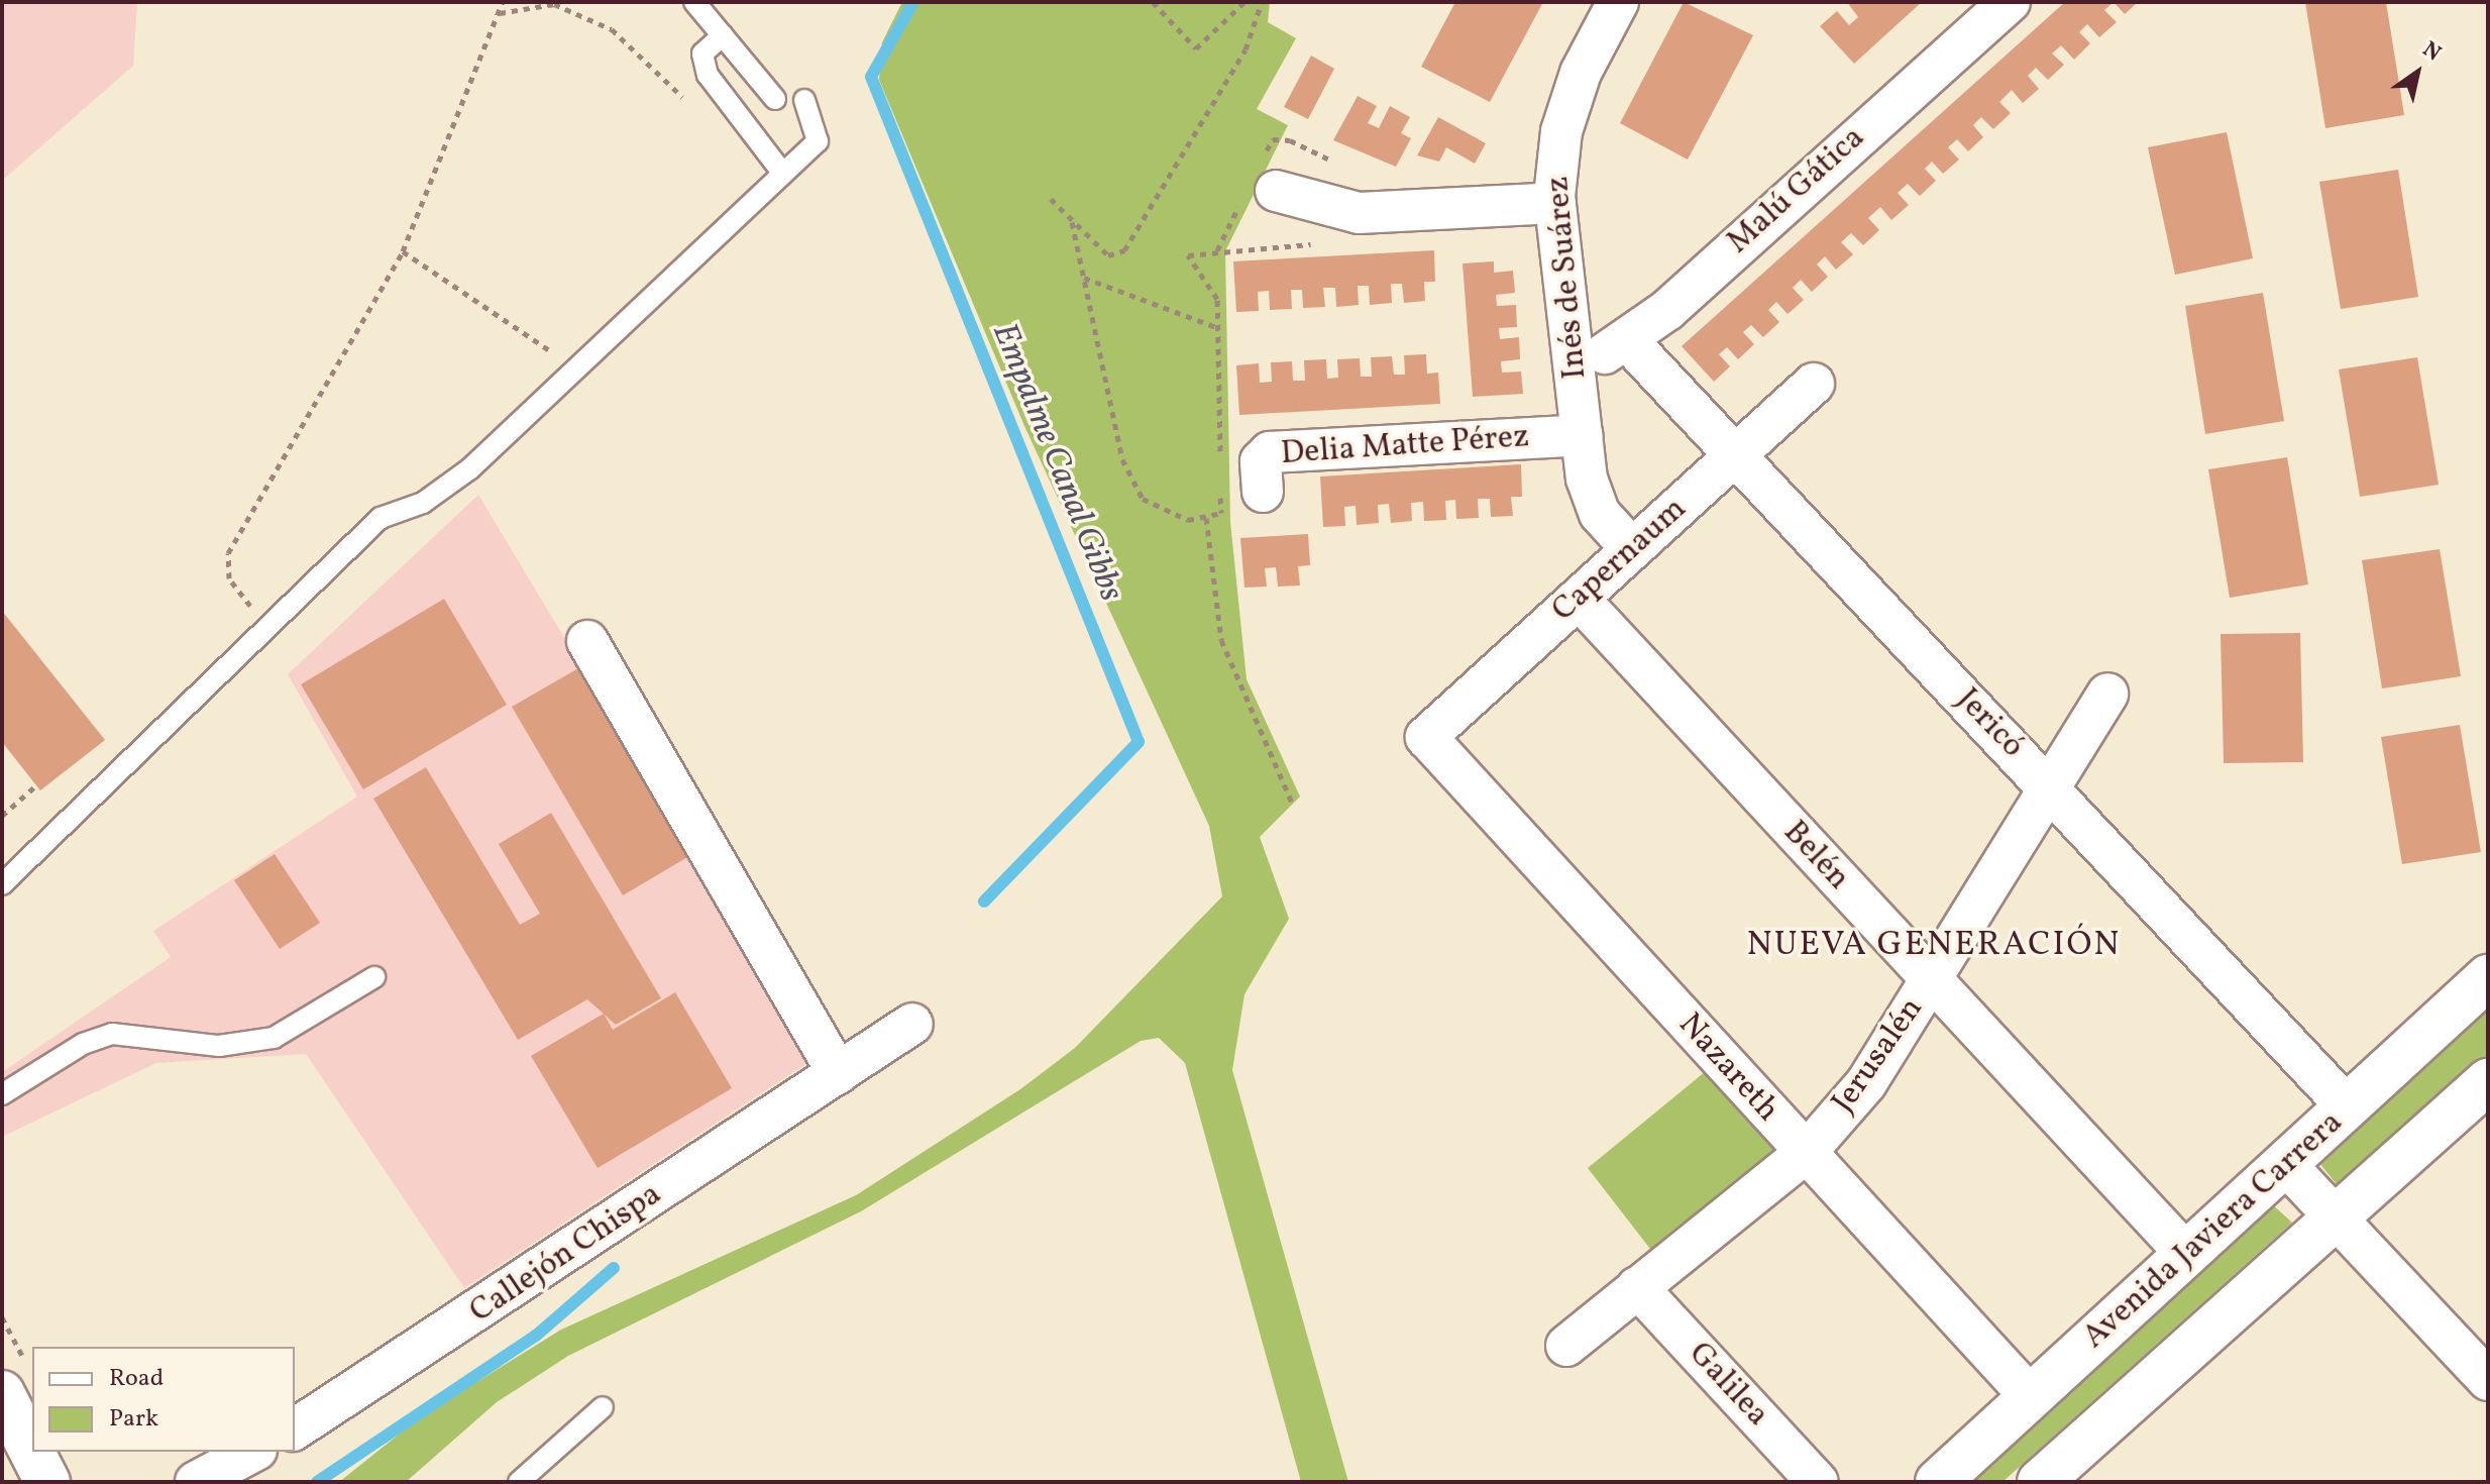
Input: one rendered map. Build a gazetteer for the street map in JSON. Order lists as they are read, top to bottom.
{
  "streets": {
    "main road": ["Avenida Javiera Carrera"],
    "street": [
      "Malú Gática",
      "Inés de Suárez",
      "Delia Matte Pérez",
      "Capernaum",
      "Jericó",
      "Belén",
      "Jerusalén",
      "Nazareth",
      "Callejón Chispa",
      "Galilea"
    ]
  },
  "crossings": [
    ["Malú Gática", "Inés de Suárez"],
    ["Malú Gática", "Jericó"],
    ["Inés de Suárez", "Delia Matte Pérez"],
    ["Inés de Suárez", "Capernaum"],
    ["Capernaum", "Jericó"],
    ["Capernaum", "Belén"],
    ["Capernaum", "Nazareth"],
    ["Jericó", "Jerusalén"],
    ["Jericó", "Avenida Javiera Carrera"],
    ["Belén", "Jerusalén"],
    ["Belén", "Avenida Javiera Carrera"],
    ["Jerusalén", "Nazareth"],
    ["Jerusalén", "Galilea"],
    ["Nazareth", "Avenida Javiera Carrera"]
  ],
  "districts": ["NUEVA GENERACIÓN"],
  "water": ["Empalme Canal Gibbs"],
  "legend": ["Road", "Park"],
  "north": "top right"
}
